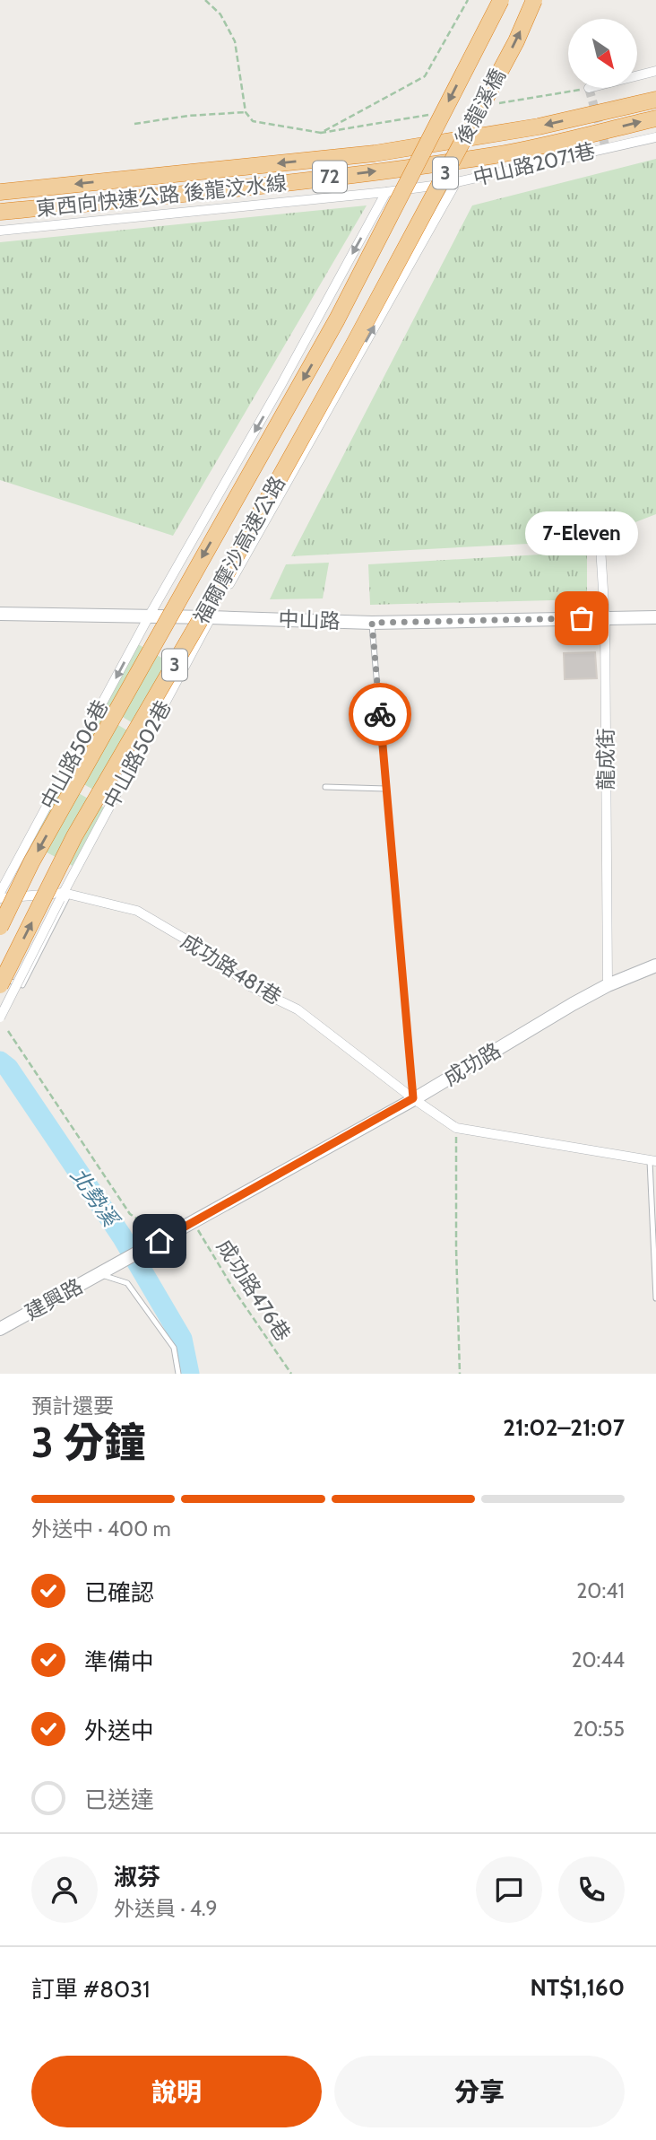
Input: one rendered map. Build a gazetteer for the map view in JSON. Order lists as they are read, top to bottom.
{
  "streets": {
    "highway": [
      "後龍溪橋",
      "3",
      "72",
      "東西向快速公路 後龍汶水線",
      "福爾摩沙高速公路"
    ],
    "street": [
      "中山路2071巷",
      "中山路",
      "中山路506巷",
      "中山路502巷",
      "龍成街",
      "成功路481巷",
      "成功路",
      "建興路"
    ],
    "path": ["成功路476巷"]
  },
  "crossings": [
    ["後龍溪橋", "福爾摩沙高速公路"],
    ["中山路2071巷", "中山路506巷"],
    ["中山路2071巷", "中山路502巷"],
    ["中山路", "中山路506巷"],
    ["中山路", "中山路502巷"],
    ["中山路", "龍成街"],
    ["中山路502巷", "成功路481巷"],
    ["龍成街", "成功路"],
    ["成功路481巷", "成功路"],
    ["成功路", "成功路476巷"],
    ["成功路", "建興路"]
  ],
  "one_way": ["中山路506巷", "中山路502巷"],
  "water": ["北勢溪"],
  "places": ["7-Eleven"],
  "north": "bottom right",
  "page": {
    "bubble": "7-Eleven",
    "heading": ["3 分鐘", "預計還要", "21:02–21:07"],
    "panel": [
      "淑芬",
      "外送員 · 4.9",
      "訂單 #8031",
      "NT$1,160"
    ],
    "bar": "外送中 · 400 m",
    "list": [
      ["已確認", "20:41"],
      ["準備中", "20:44"],
      ["外送中", "20:55"],
      "已送達"
    ],
    "buttons": ["說明", "分享"]
  }
}
